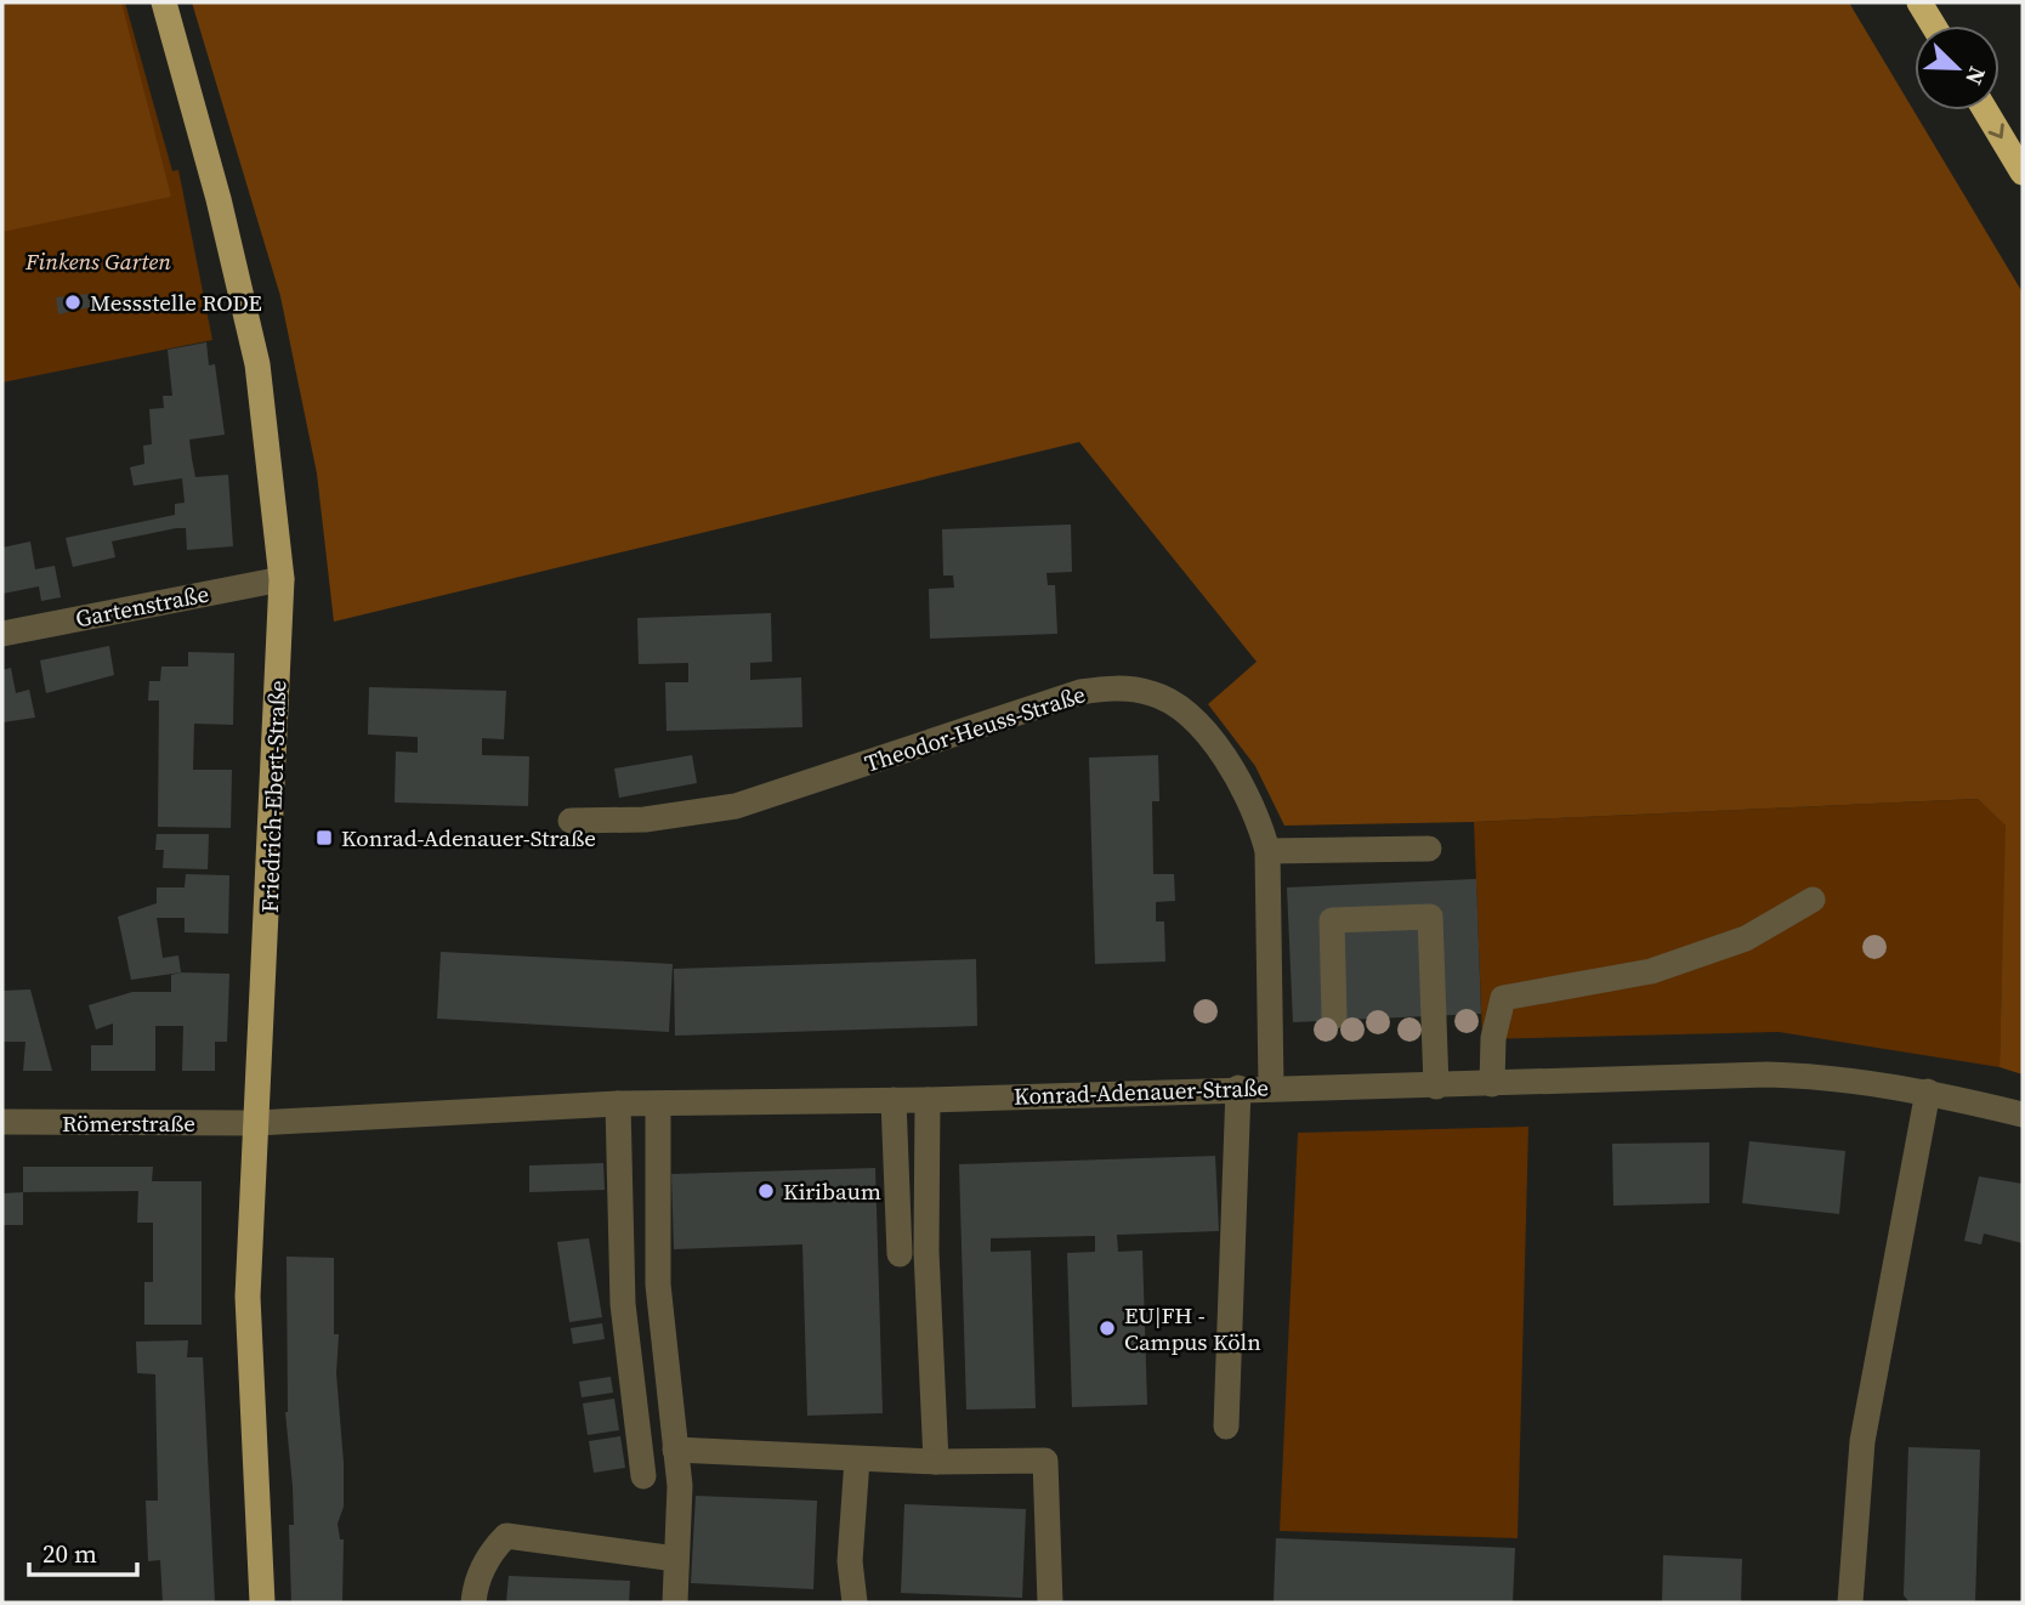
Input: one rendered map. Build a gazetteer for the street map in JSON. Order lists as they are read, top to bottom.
{
  "streets": {
    "main road": ["Friedrich-Ebert-Straße"],
    "street": [
      "Gartenstraße",
      "Theodor-Heuss-Straße",
      "Konrad-Adenauer-Straße",
      "Römerstraße"
    ]
  },
  "crossings": [
    ["Gartenstraße", "Friedrich-Ebert-Straße"],
    ["Theodor-Heuss-Straße", "Konrad-Adenauer-Straße"],
    ["Friedrich-Ebert-Straße", "Konrad-Adenauer-Straße"],
    ["Friedrich-Ebert-Straße", "Römerstraße"],
    ["Konrad-Adenauer-Straße", "Römerstraße"]
  ],
  "parks": ["Finkens Garten"],
  "places": {
    "other": ["Messstelle RODE", "Kiribaum", "EU|FH - Campus Köln"],
    "transit": ["Konrad-Adenauer-Straße"]
  },
  "scale_bar": "20 m",
  "north": "bottom right"
}
